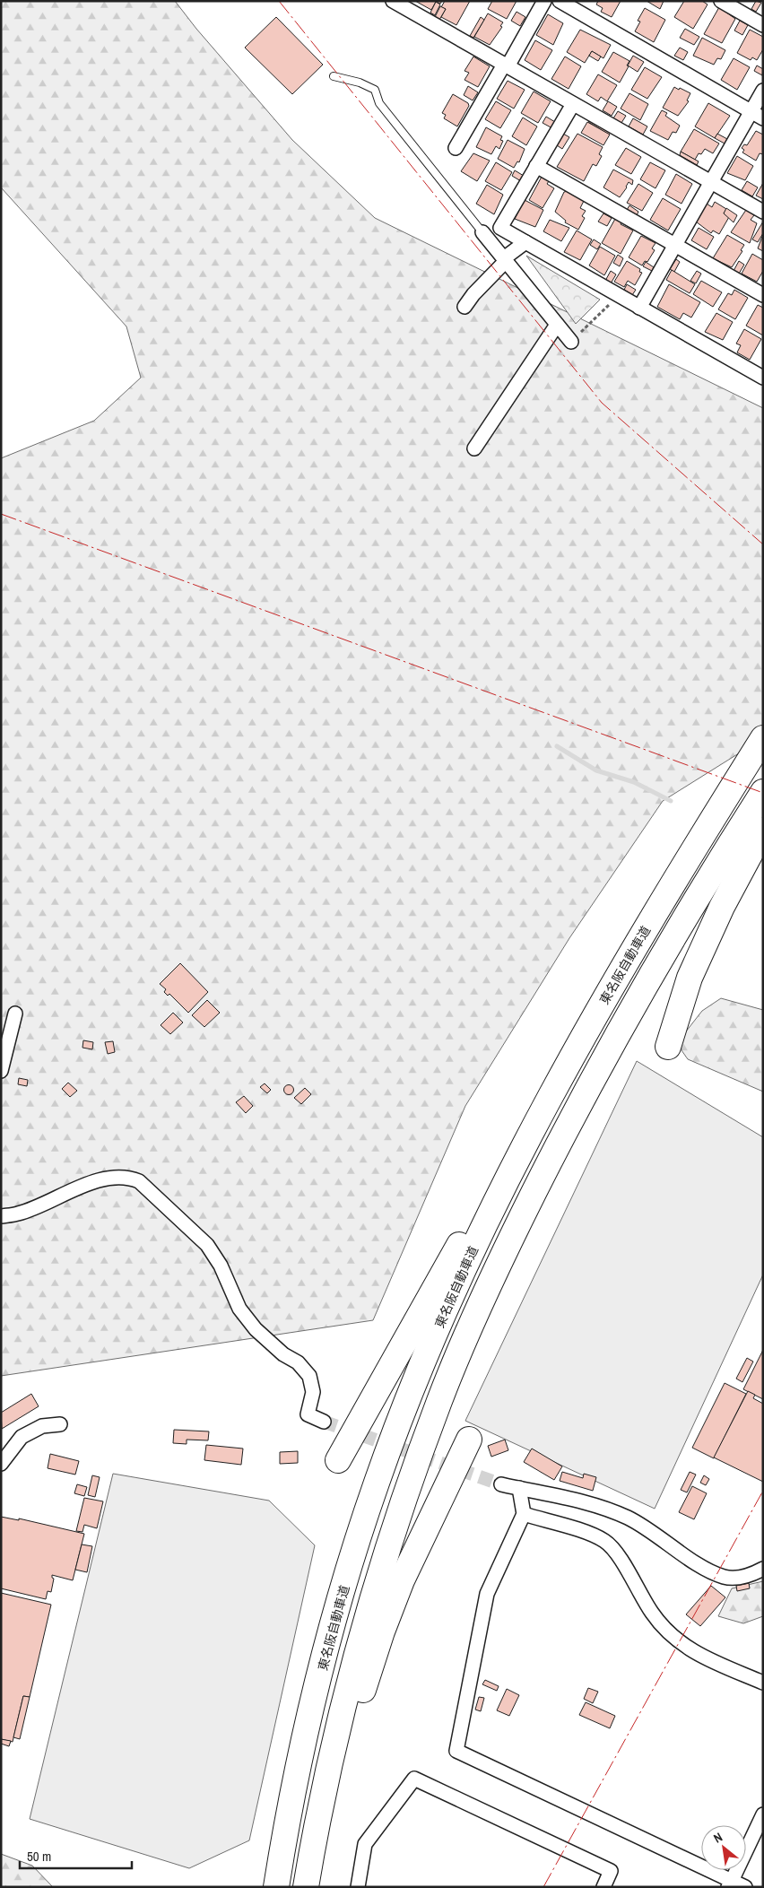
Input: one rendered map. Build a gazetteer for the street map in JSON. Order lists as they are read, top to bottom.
{
  "streets": {
    "highway": ["東名阪自動車道"]
  },
  "scale_bar": "50 m",
  "north": "top left"
}
